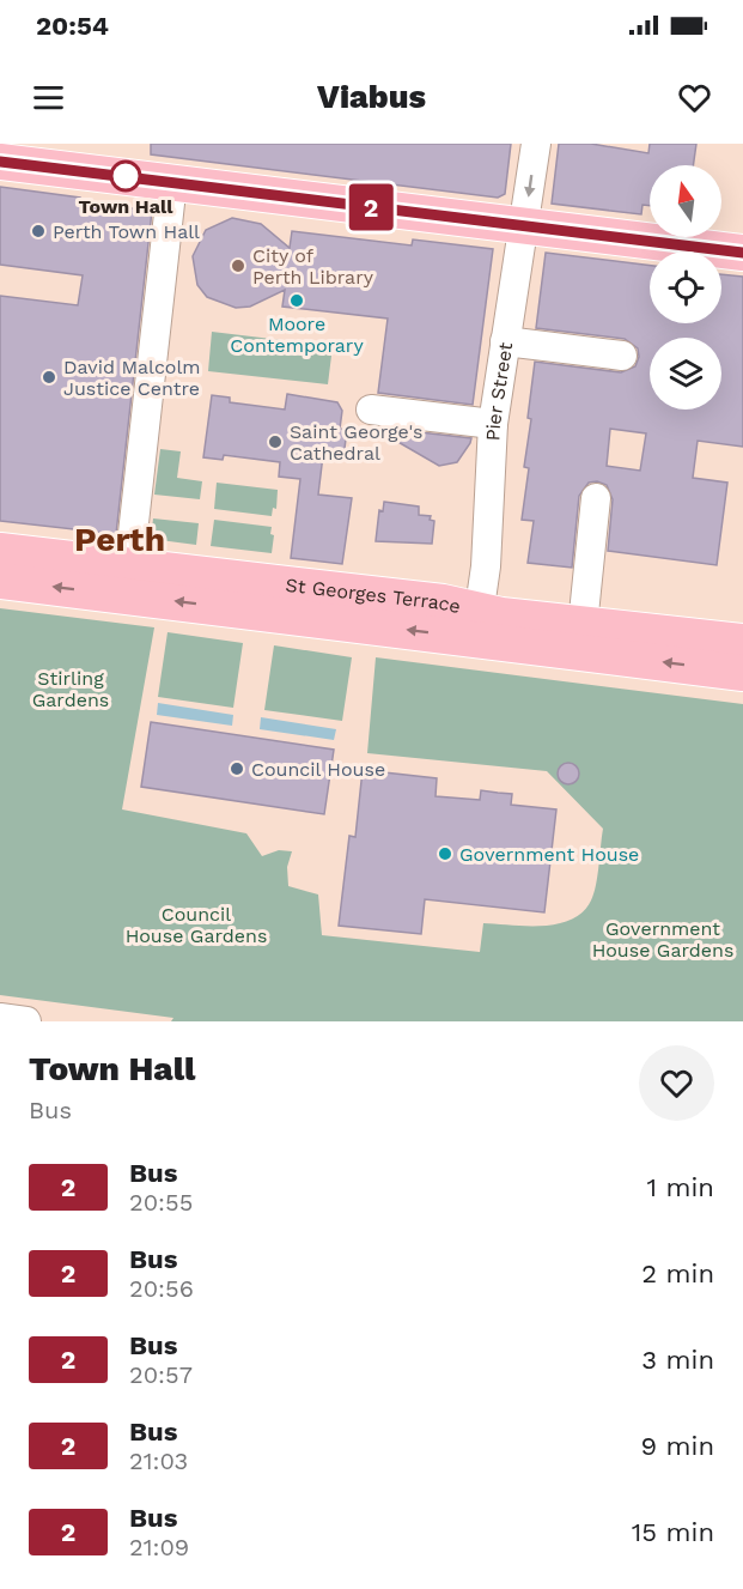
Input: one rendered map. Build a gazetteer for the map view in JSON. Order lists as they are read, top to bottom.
{
  "streets": {
    "main road": ["St Georges Terrace"],
    "street": ["Pier Street"]
  },
  "crossings": [
    ["Pier Street", "St Georges Terrace"]
  ],
  "districts": ["Perth"],
  "parks": ["Stirling Gardens", "Council House Gardens", "Government House Gardens"],
  "places": [
    "Town Hall",
    "Perth Town Hall",
    "City of Perth Library",
    "Moore Contemporary",
    "David Malcolm Justice Centre",
    "Saint George's Cathedral",
    "Council House",
    "Government House"
  ],
  "lines": ["bus line 2"],
  "north": "top",
  "page": {
    "status": "20:54",
    "header": "Viabus",
    "on_map": "2",
    "heading": ["Town Hall", "Bus"],
    "list": [
      {
        "mark": "2",
        "name": "Bus",
        "note": "20:55",
        "value": "1 min"
      },
      {
        "mark": "2",
        "name": "Bus",
        "note": "20:56",
        "value": "2 min"
      },
      {
        "mark": "2",
        "name": "Bus",
        "note": "20:57",
        "value": "3 min"
      },
      {
        "mark": "2",
        "name": "Bus",
        "note": "21:03",
        "value": "9 min"
      },
      {
        "mark": "2",
        "name": "Bus",
        "note": "21:09",
        "value": "15 min"
      }
    ]
  }
}
